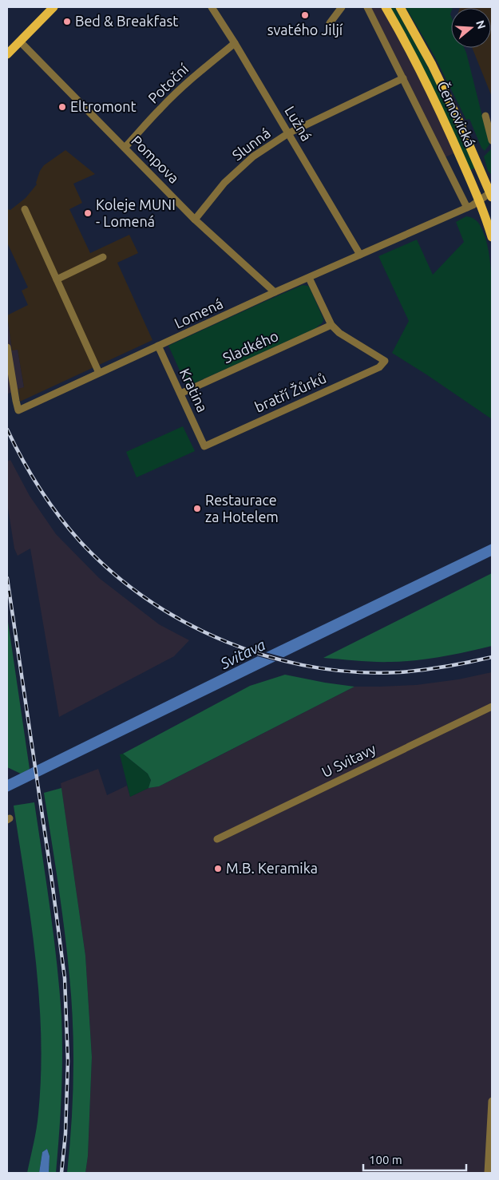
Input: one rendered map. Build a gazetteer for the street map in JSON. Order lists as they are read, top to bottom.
{
  "streets": {
    "main road": ["Černovická"],
    "street": [
      "Potoční",
      "Lužná",
      "Slunná",
      "Pompova",
      "Lomená",
      "Sladkého",
      "Kratina",
      "bratří Žůrků",
      "U Svitavy"
    ]
  },
  "crossings": [
    ["Potoční", "Lužná"],
    ["Potoční", "Pompova"],
    ["Černovická", "Lomená"],
    ["Lužná", "Slunná"],
    ["Lužná", "Lomená"],
    ["Slunná", "Pompova"],
    ["Pompova", "Lomená"],
    ["Lomená", "Kratina"],
    ["Sladkého", "Kratina"],
    ["Sladkého", "bratří Žůrků"],
    ["Kratina", "bratří Žůrků"]
  ],
  "water": ["Svitava"],
  "places": [
    "svatého Jiljí",
    "Bed & Breakfast",
    "Eltromont",
    "Koleje MUNI - Lomená",
    "Restaurace za Hotelem",
    "M.B. Keramika"
  ],
  "scale_bar": "100 m",
  "north": "right"
}
